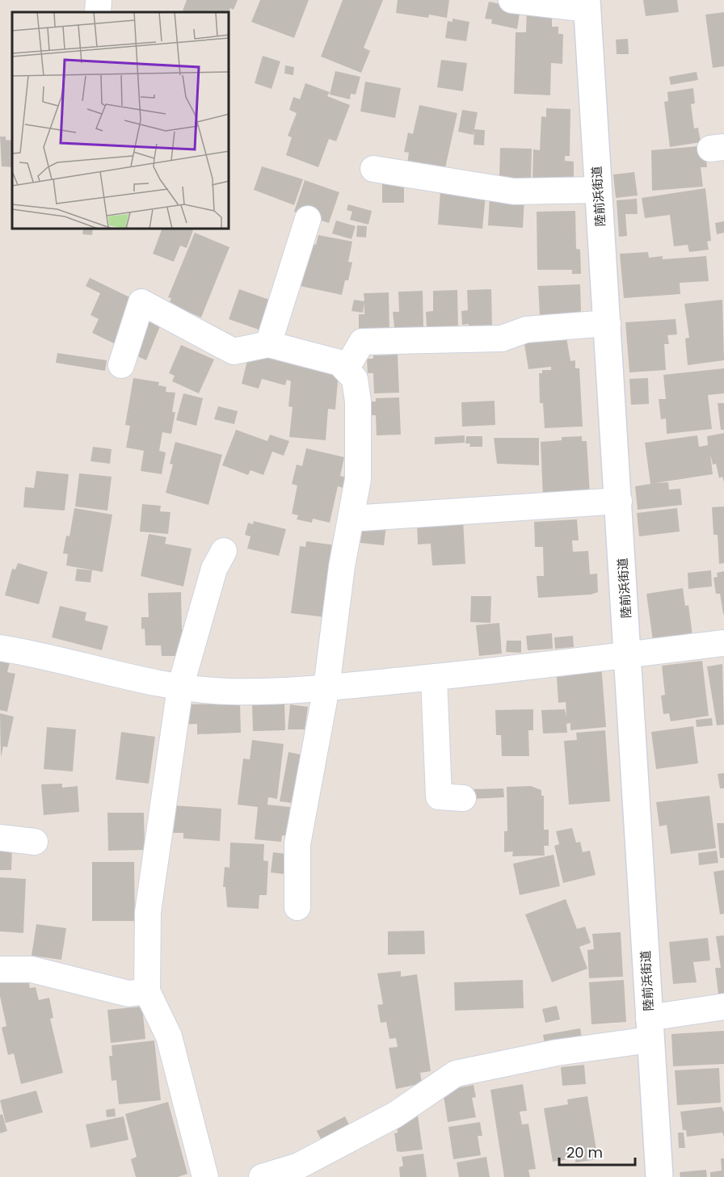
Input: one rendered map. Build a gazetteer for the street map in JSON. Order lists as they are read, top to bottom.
{
  "streets": {
    "street": ["陸前浜街道"]
  },
  "scale_bar": "20 m"
}
